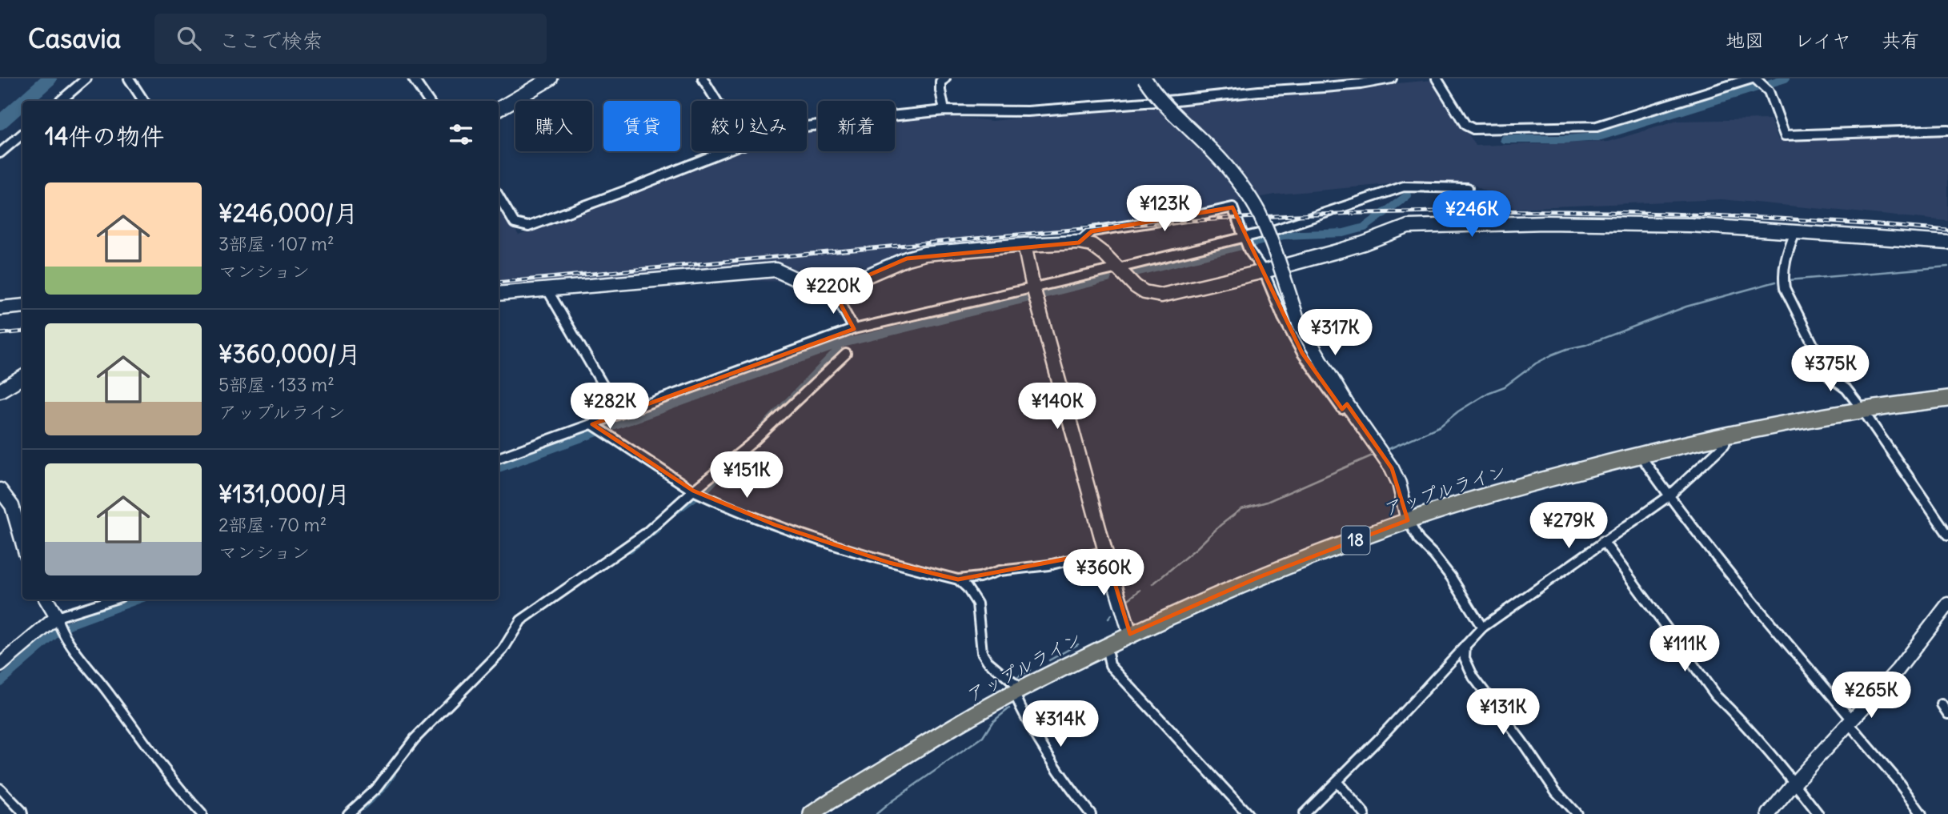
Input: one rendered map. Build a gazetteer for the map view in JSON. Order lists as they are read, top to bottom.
{
  "streets": {
    "highway": ["アップルライン", "18"]
  },
  "page": {
    "header": "Casavia",
    "search": "ここで検索",
    "nav": ["地図", "レイヤ", "共有"],
    "chip": [
      "購入",
      "賃貸",
      "絞り込み",
      "新着"
    ],
    "heading": "14件の物件",
    "list": [
      {
        "name": "¥246,000/月",
        "note": "3部屋 · 107 m² · マンション"
      },
      {
        "name": "¥360,000/月",
        "note": "5部屋 · 133 m² · アップルライン"
      },
      {
        "name": "¥131,000/月",
        "note": "2部屋 · 70 m² · マンション"
      }
    ],
    "price": [
      "¥123K",
      "¥246K",
      "¥220K",
      "¥317K",
      "¥375K",
      "¥282K",
      "¥140K",
      "¥151K",
      "¥279K",
      "¥360K",
      "¥111K",
      "¥265K",
      "¥131K",
      "¥314K"
    ]
  }
}
